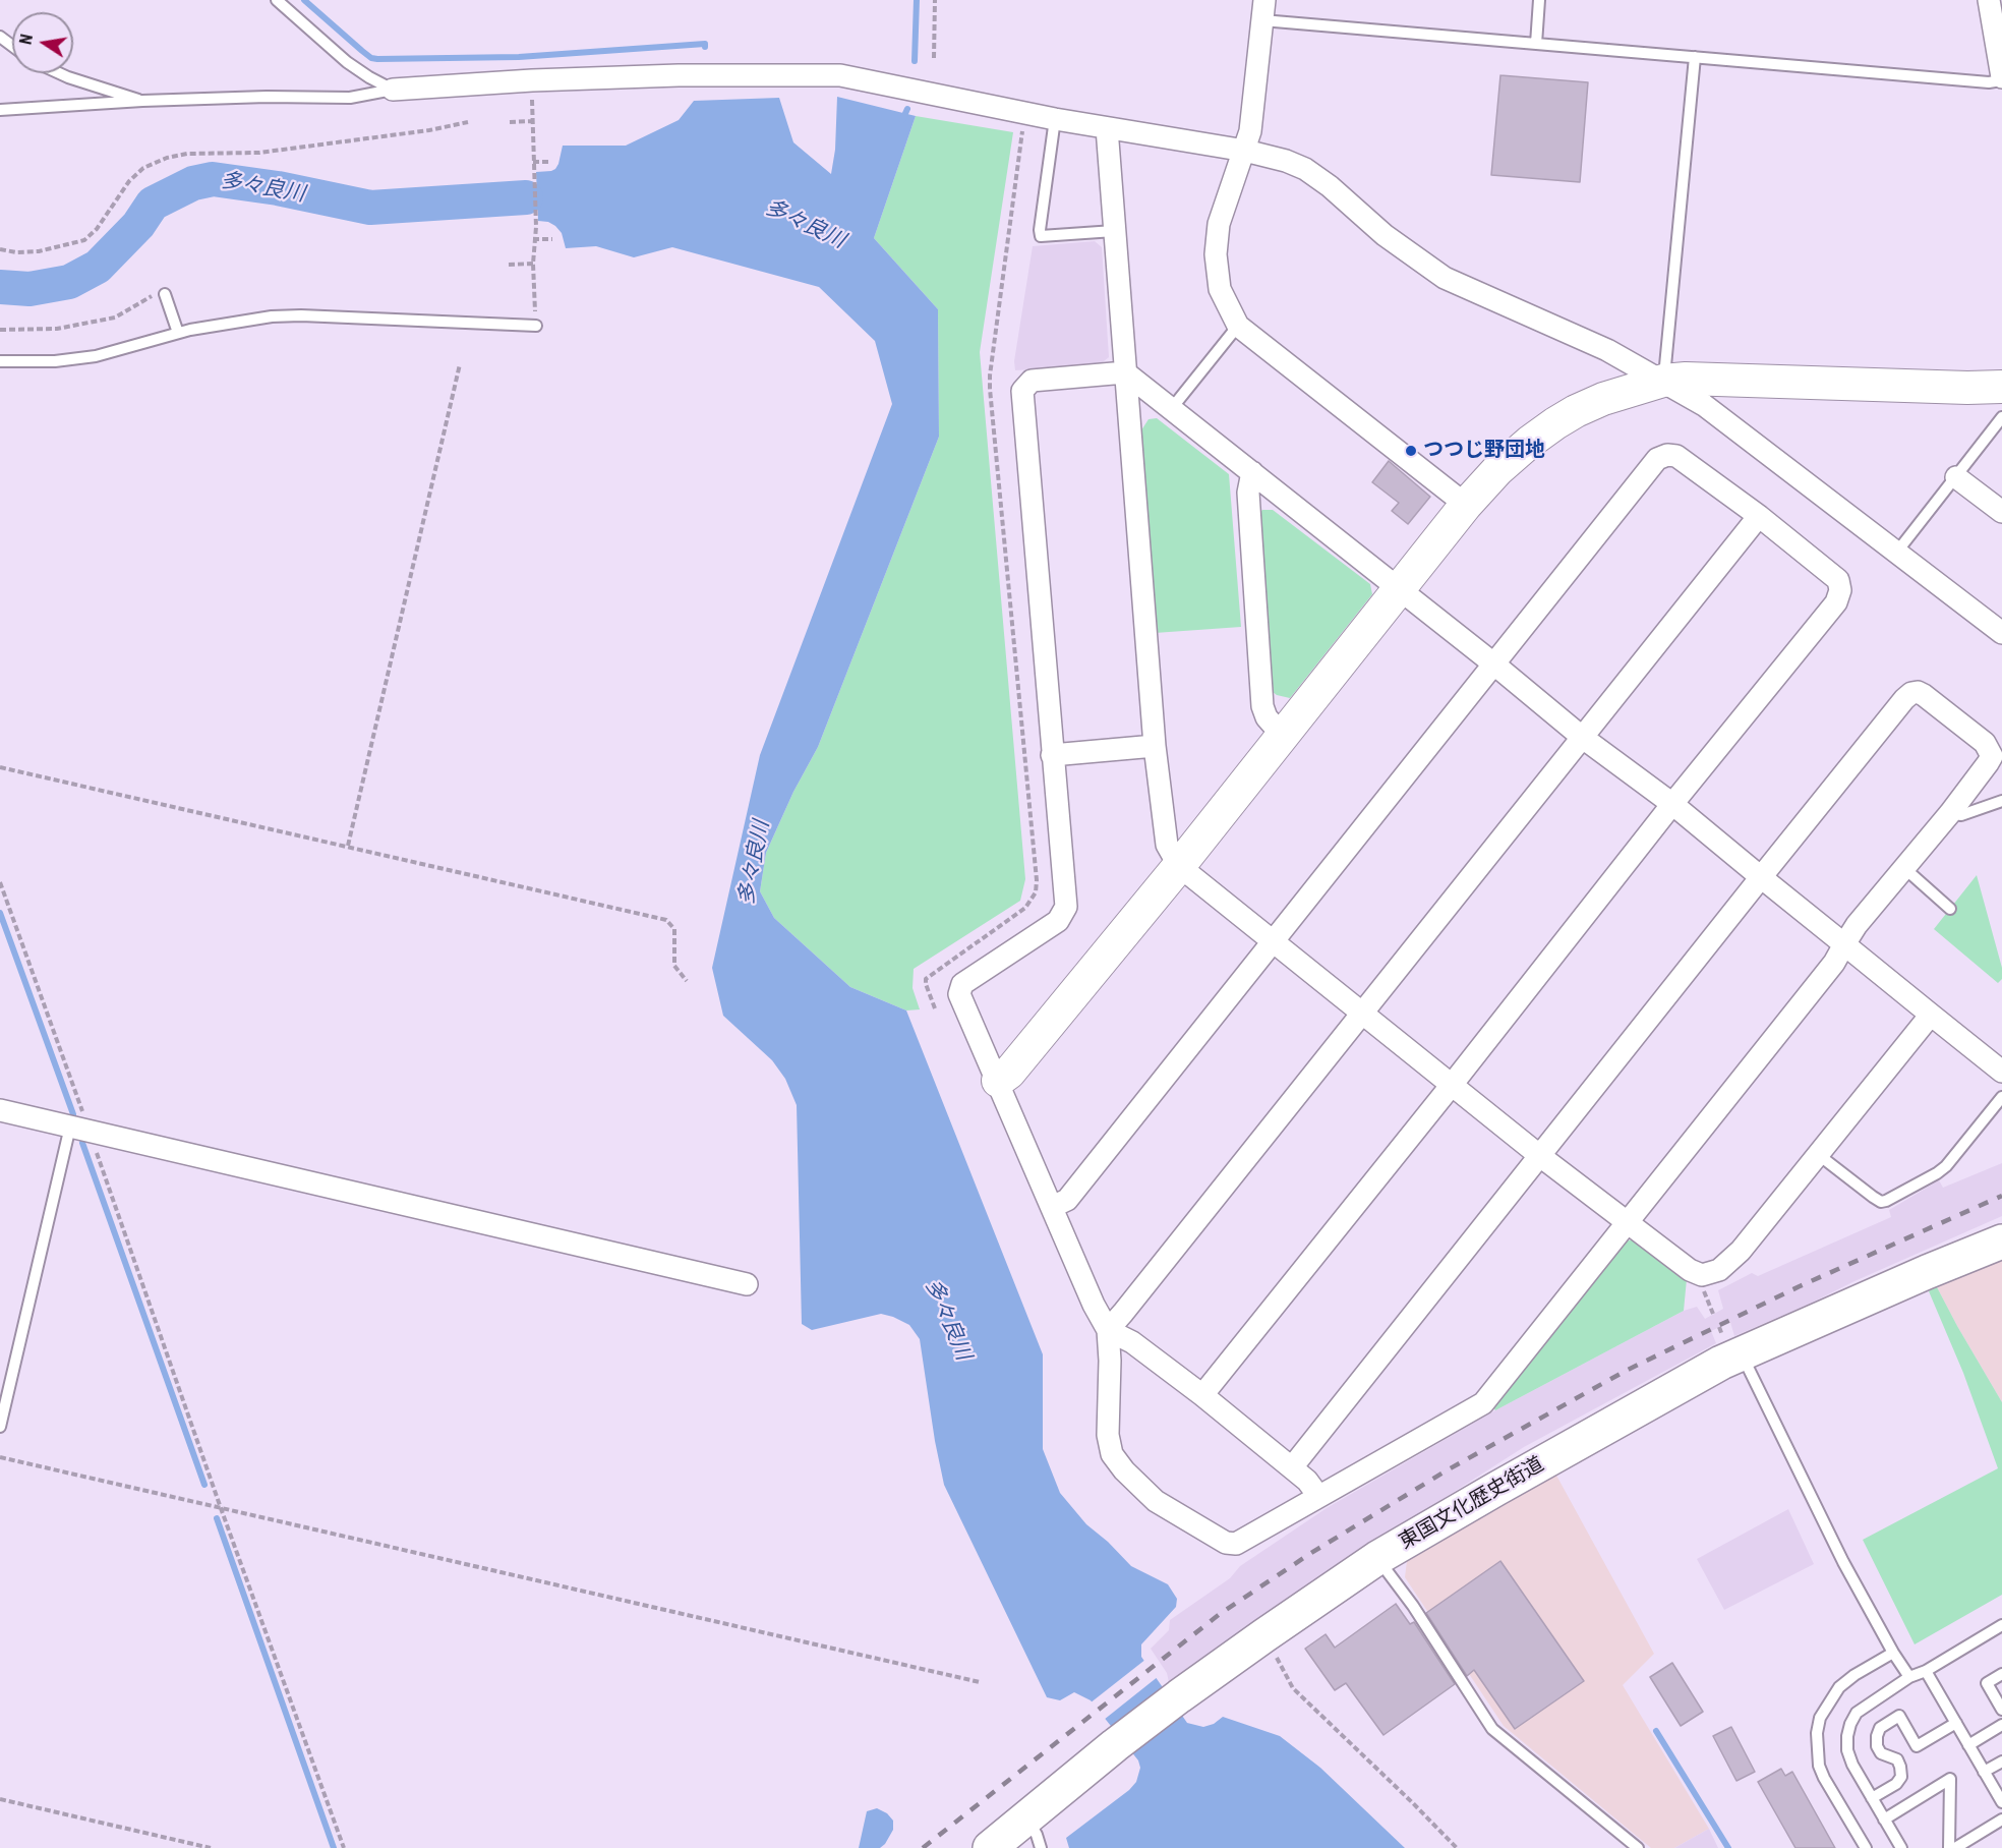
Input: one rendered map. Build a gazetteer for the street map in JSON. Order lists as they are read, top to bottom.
{
  "streets": {
    "highway": ["東国文化歴史街道"]
  },
  "water": ["多々良川"],
  "places": ["つつじ野団地"],
  "north": "left"
}
